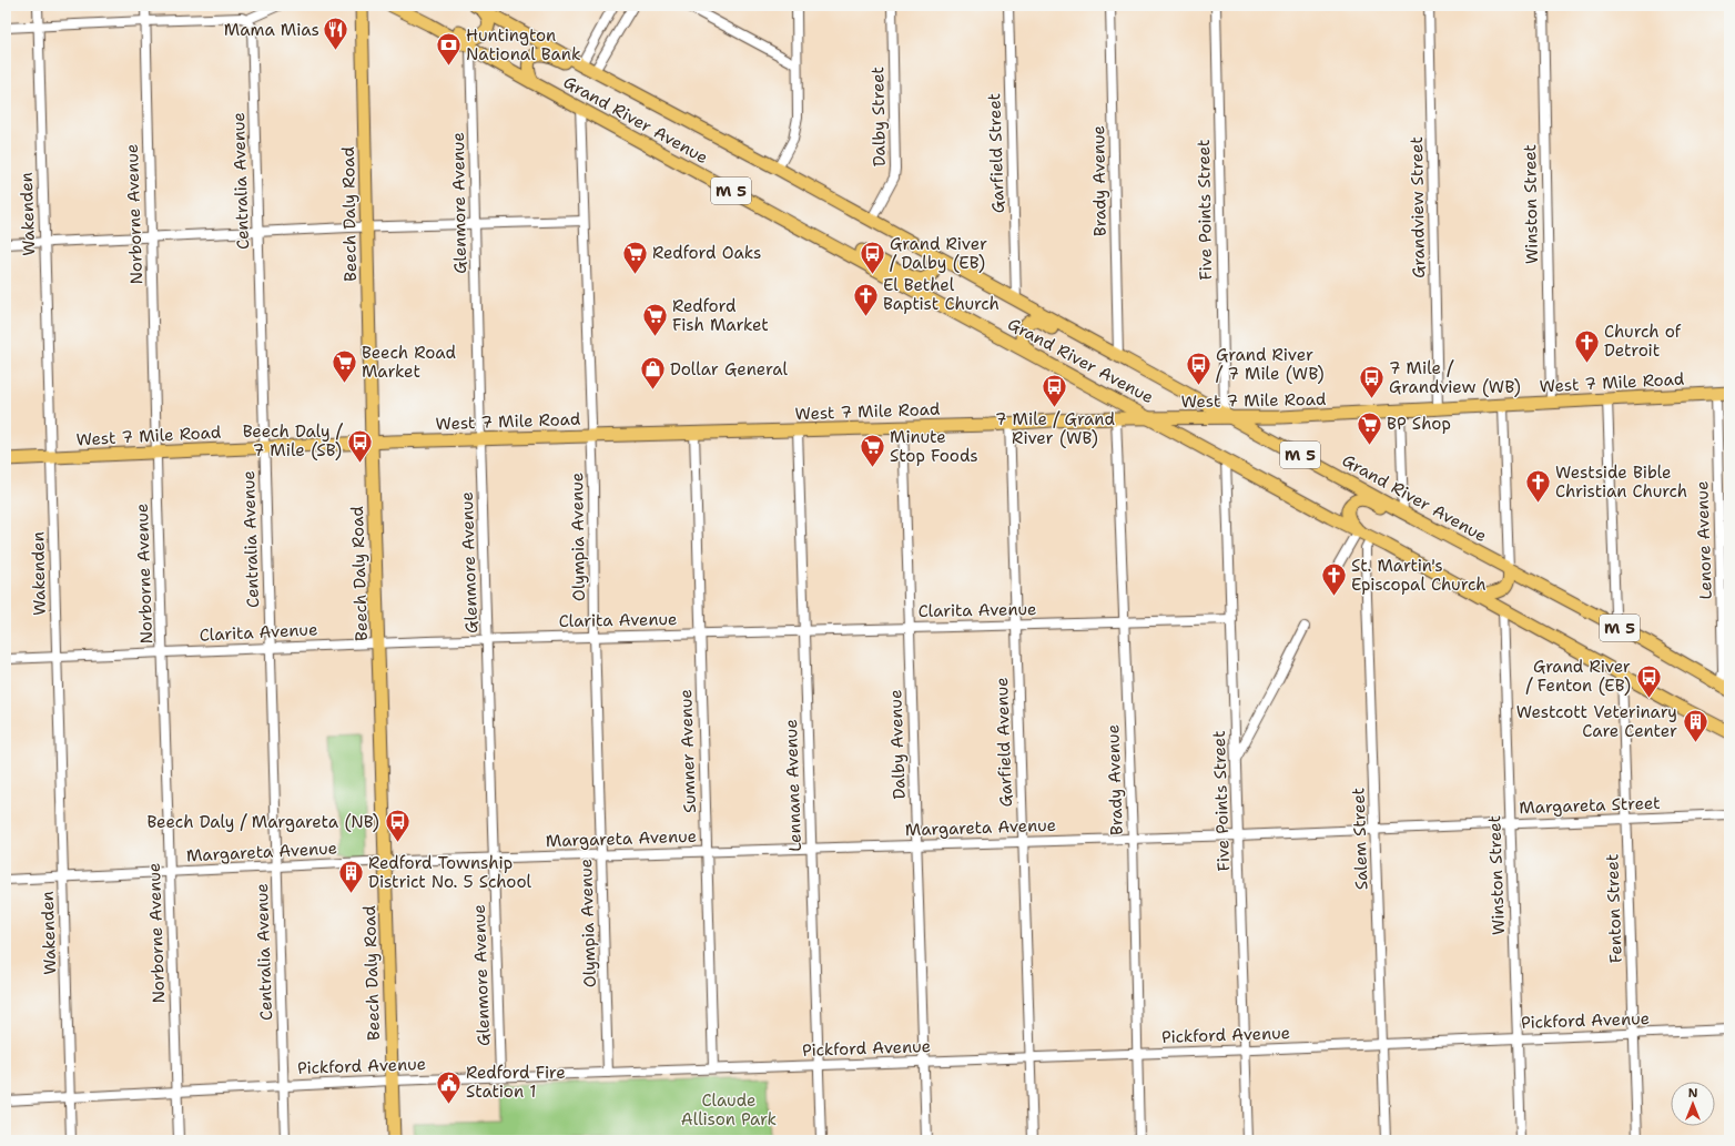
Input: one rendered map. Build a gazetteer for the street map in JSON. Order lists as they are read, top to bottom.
{
  "streets": {
    "main road": [
      "Grand River Avenue",
      "M 5",
      "Beech Daly Road",
      "West 7 Mile Road"
    ],
    "street": [
      "Dalby Street",
      "Garfield Street",
      "Centralia Avenue",
      "Brady Avenue",
      "Glenmore Avenue",
      "Winston Street",
      "Grandview Street",
      "Five Points Street",
      "Wakenden",
      "Norborne Avenue",
      "Olympia Avenue",
      "Lenore Avenue",
      "Clarita Avenue",
      "Garfield Avenue",
      "Dalby Avenue",
      "Sumner Avenue",
      "Lennane Avenue",
      "Margareta Street",
      "Margareta Avenue",
      "Salem Street",
      "Fenton Street",
      "Pickford Avenue"
    ]
  },
  "crossings": [
    ["Dalby Street", "Grand River Avenue"],
    ["Grand River Avenue", "Garfield Street"],
    ["Grand River Avenue", "Brady Avenue"],
    ["Grand River Avenue", "Glenmore Avenue"],
    ["Grand River Avenue", "Winston Street"],
    ["Grand River Avenue", "Five Points Street"],
    ["Grand River Avenue", "West 7 Mile Road"],
    ["Grand River Avenue", "Olympia Avenue"],
    ["Grand River Avenue", "Lenore Avenue"],
    ["Grand River Avenue", "Salem Street"],
    ["Grand River Avenue", "Fenton Street"],
    ["Centralia Avenue", "West 7 Mile Road"],
    ["Centralia Avenue", "Clarita Avenue"],
    ["Centralia Avenue", "Margareta Avenue"],
    ["Centralia Avenue", "Pickford Avenue"],
    ["Brady Avenue", "West 7 Mile Road"],
    ["Brady Avenue", "Clarita Avenue"],
    ["Brady Avenue", "Margareta Avenue"],
    ["Brady Avenue", "Pickford Avenue"],
    ["Glenmore Avenue", "West 7 Mile Road"],
    ["Glenmore Avenue", "Clarita Avenue"],
    ["Glenmore Avenue", "Margareta Avenue"],
    ["Glenmore Avenue", "Pickford Avenue"],
    ["Winston Street", "West 7 Mile Road"],
    ["Winston Street", "Margareta Street"],
    ["Winston Street", "Pickford Avenue"],
    ["Grandview Street", "West 7 Mile Road"],
    ["Five Points Street", "West 7 Mile Road"],
    ["Five Points Street", "Clarita Avenue"],
    ["Five Points Street", "Margareta Street"],
    ["Five Points Street", "Margareta Avenue"],
    ["Five Points Street", "Pickford Avenue"],
    ["Wakenden", "West 7 Mile Road"],
    ["Wakenden", "Clarita Avenue"],
    ["Wakenden", "Margareta Avenue"],
    ["Wakenden", "Pickford Avenue"],
    ["Norborne Avenue", "West 7 Mile Road"],
    ["Norborne Avenue", "Clarita Avenue"],
    ["Norborne Avenue", "Margareta Avenue"],
    ["Norborne Avenue", "Pickford Avenue"],
    ["Beech Daly Road", "West 7 Mile Road"],
    ["Beech Daly Road", "Clarita Avenue"],
    ["Beech Daly Road", "Margareta Avenue"],
    ["Beech Daly Road", "Pickford Avenue"],
    ["West 7 Mile Road", "Olympia Avenue"],
    ["West 7 Mile Road", "Lenore Avenue"],
    ["West 7 Mile Road", "Garfield Avenue"],
    ["West 7 Mile Road", "Dalby Avenue"],
    ["West 7 Mile Road", "Sumner Avenue"],
    ["West 7 Mile Road", "Lennane Avenue"],
    ["Olympia Avenue", "Clarita Avenue"],
    ["Olympia Avenue", "Margareta Avenue"],
    ["Olympia Avenue", "Pickford Avenue"],
    ["Clarita Avenue", "Garfield Avenue"],
    ["Clarita Avenue", "Dalby Avenue"],
    ["Clarita Avenue", "Sumner Avenue"],
    ["Clarita Avenue", "Lennane Avenue"],
    ["Garfield Avenue", "Margareta Avenue"],
    ["Garfield Avenue", "Pickford Avenue"],
    ["Dalby Avenue", "Margareta Avenue"],
    ["Dalby Avenue", "Pickford Avenue"],
    ["Sumner Avenue", "Margareta Avenue"],
    ["Sumner Avenue", "Pickford Avenue"],
    ["Lennane Avenue", "Margareta Avenue"],
    ["Lennane Avenue", "Pickford Avenue"],
    ["Margareta Street", "Margareta Avenue"],
    ["Margareta Street", "Salem Street"],
    ["Margareta Street", "Fenton Street"],
    ["Salem Street", "Pickford Avenue"],
    ["Fenton Street", "Pickford Avenue"]
  ],
  "parks": ["Claude Allison Park"],
  "places": {
    "restaurant": ["Mama Mias"],
    "bank": ["Huntington National Bank"],
    "supermarket": [
      "Redford Oaks",
      "Redford Fish Market",
      "Beech Road Market",
      "BP Shop",
      "Minute Stop Foods"
    ],
    "bus stop": [
      "Grand River / Dalby (EB)",
      "Grand River / 7 Mile (WB)",
      "7 Mile / Grandview (WB)",
      "7 Mile / Grand River (WB)",
      "Beech Daly / 7 Mile (SB)",
      "Grand River / Fenton (EB)",
      "Beech Daly / Margareta (NB)"
    ],
    "church": [
      "El Bethel Baptist Church",
      "Church of Detroit",
      "Westside Bible Christian Church",
      "St. Martin's Episcopal Church"
    ],
    "shop": ["Dollar General"],
    "building": ["Westcott Veterinary Care Center", "Redford Township District No. 5 School"],
    "public building": ["Redford Fire Station 1"]
  },
  "north": "top"
}
